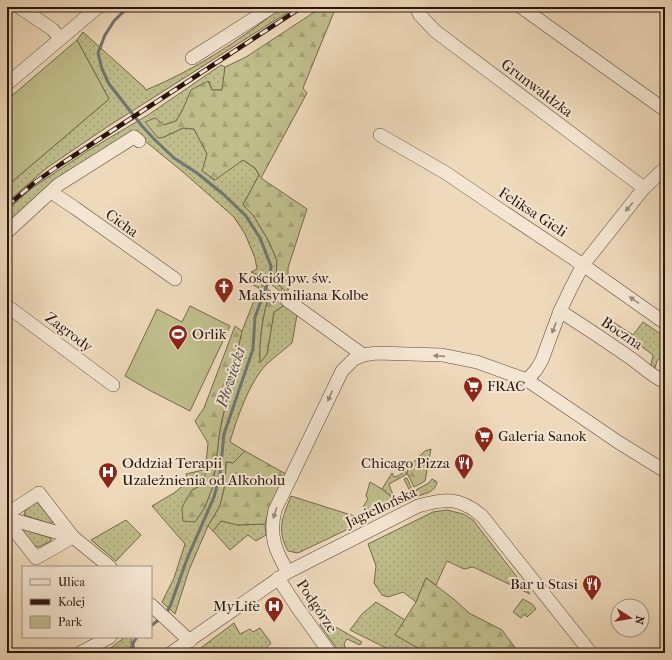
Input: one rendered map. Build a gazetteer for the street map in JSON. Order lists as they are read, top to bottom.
{
  "streets": {
    "street": [
      "Grunwaldzka",
      "Feliksa Gieli",
      "Cicha",
      "Zagrody",
      "Boczna",
      "Jagiellońska",
      "Podgórze"
    ]
  },
  "crossings": [
    ["Jagiellońska", "Podgórze"]
  ],
  "one_way": ["Podgórze"],
  "water": ["Płowiecki"],
  "places": {
    "church": ["Kościół pw. św. Maksymiliana Kolbe"],
    "sports": ["Orlik"],
    "supermarket": ["FRAC", "Galeria Sanok"],
    "restaurant": ["Chicago Pizza", "Bar u Stasi"],
    "hospital": ["Oddział Terapii Uzależnienia od Alkoholu", "MyLife"]
  },
  "legend": ["Ulica", "Kolej", "Park"],
  "north": "right"
}
